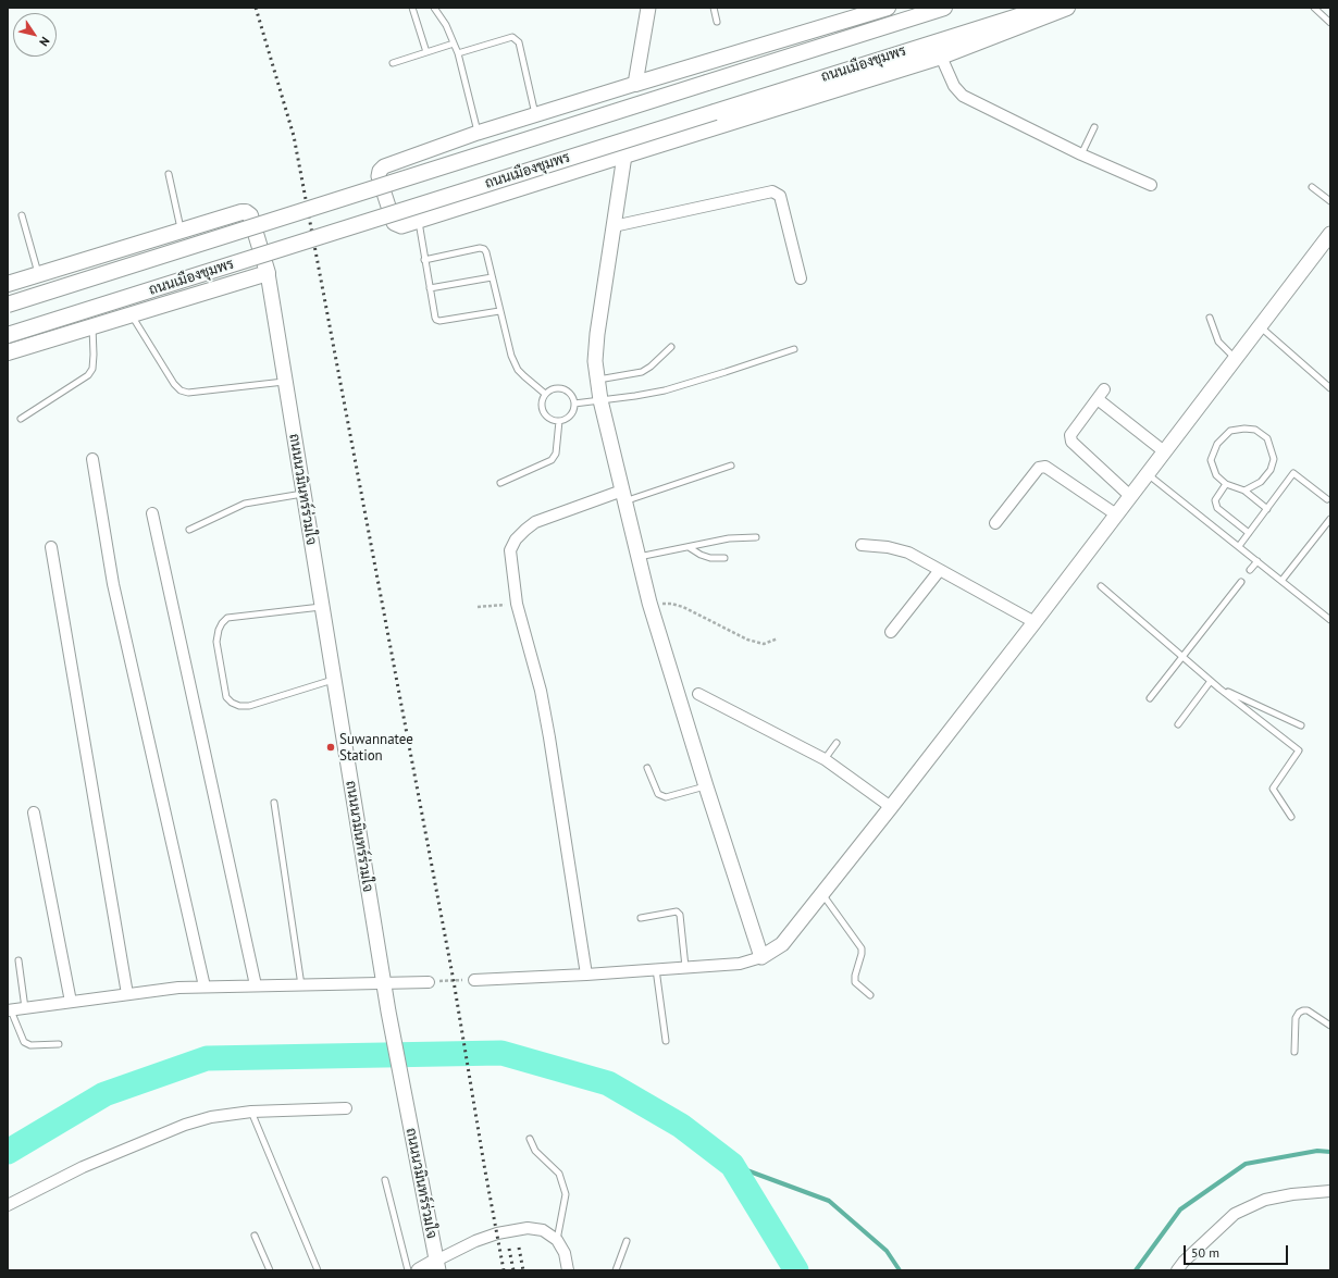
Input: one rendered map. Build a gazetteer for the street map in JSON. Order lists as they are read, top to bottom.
{
  "streets": {
    "main road": ["ถนนเมืองชุมพร"],
    "street": ["ถนนนวมินทร์ร่วมใจ"]
  },
  "places": ["Suwannatee Station"],
  "scale_bar": "50 m",
  "north": "bottom right"
}
